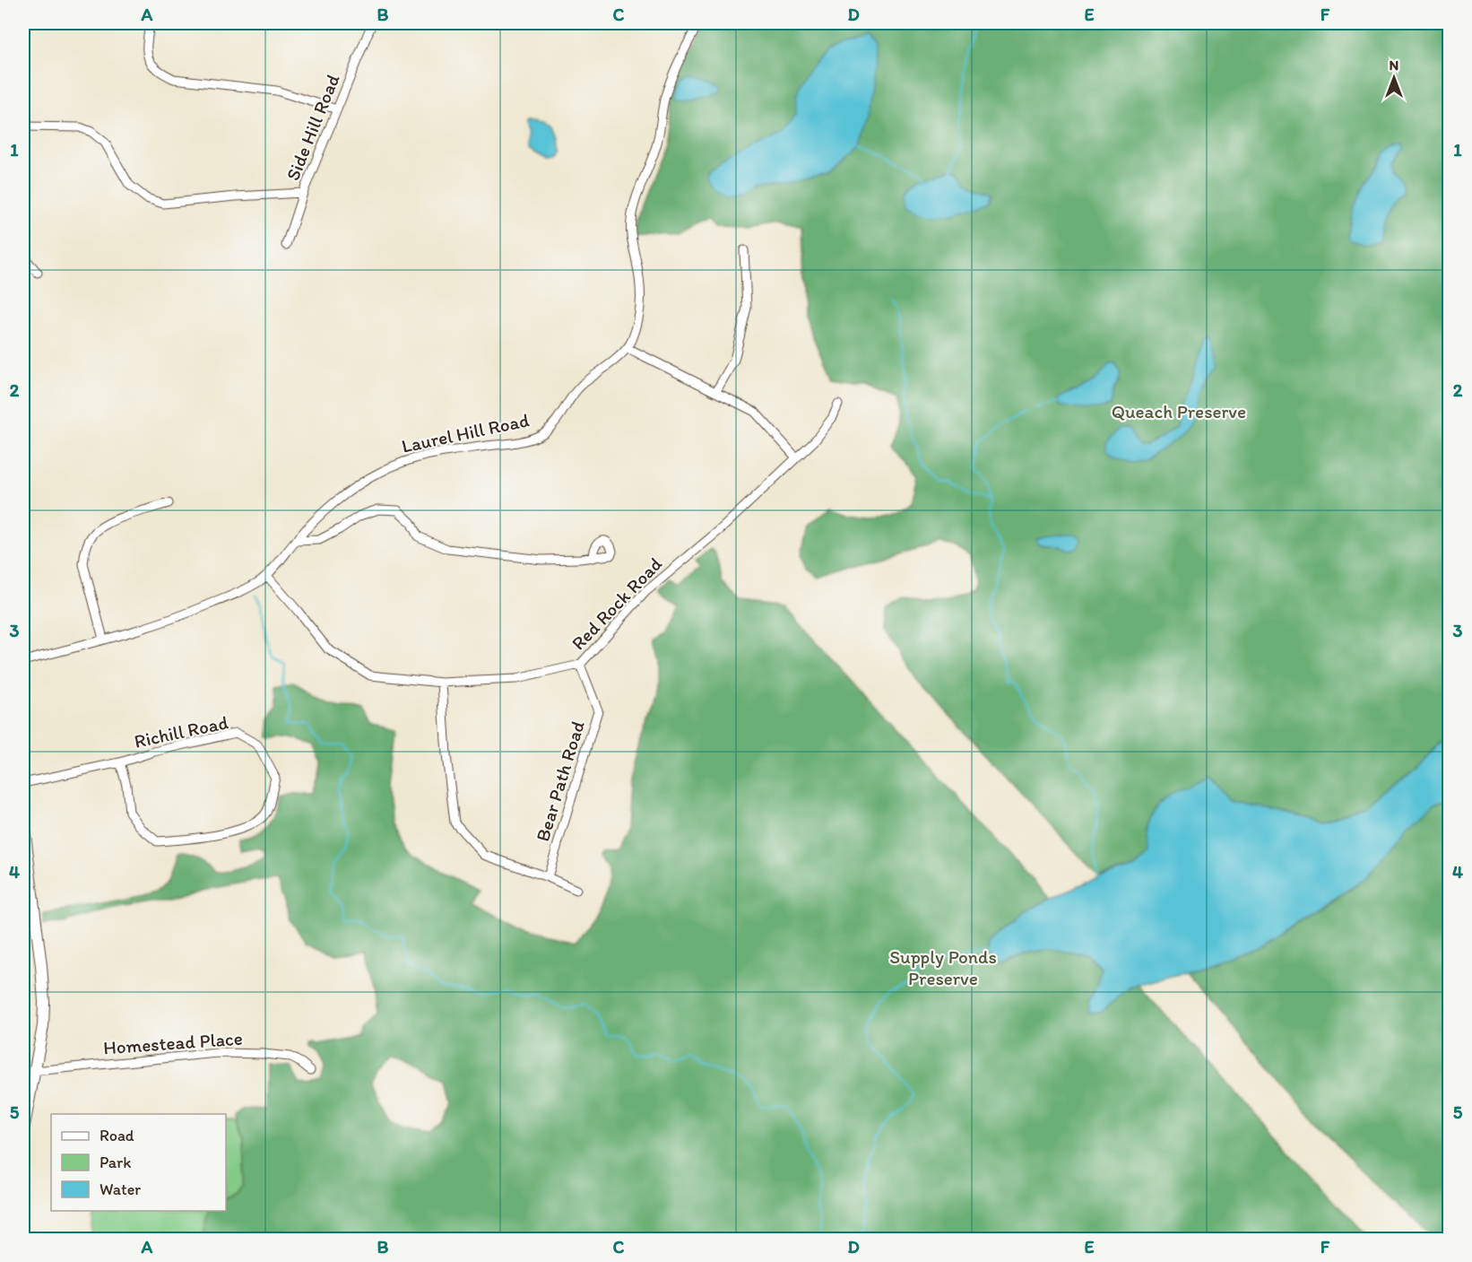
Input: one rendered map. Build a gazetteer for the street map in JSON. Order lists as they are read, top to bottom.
{
  "streets": {
    "street": [
      "Side Hill Road",
      "Laurel Hill Road",
      "Red Rock Road",
      "Richill Road",
      "Bear Path Road",
      "Homestead Place"
    ]
  },
  "crossings": [
    ["Laurel Hill Road", "Red Rock Road"],
    ["Red Rock Road", "Bear Path Road"]
  ],
  "parks": ["Queach Preserve", "Supply Ponds Preserve"],
  "legend": ["Road", "Park", "Water"],
  "north": "top",
  "grid": {
    "columns": [
      "A",
      "B",
      "C",
      "D",
      "E",
      "F"
    ],
    "rows": [
      "1",
      "2",
      "3",
      "4",
      "5"
    ]
  }
}
